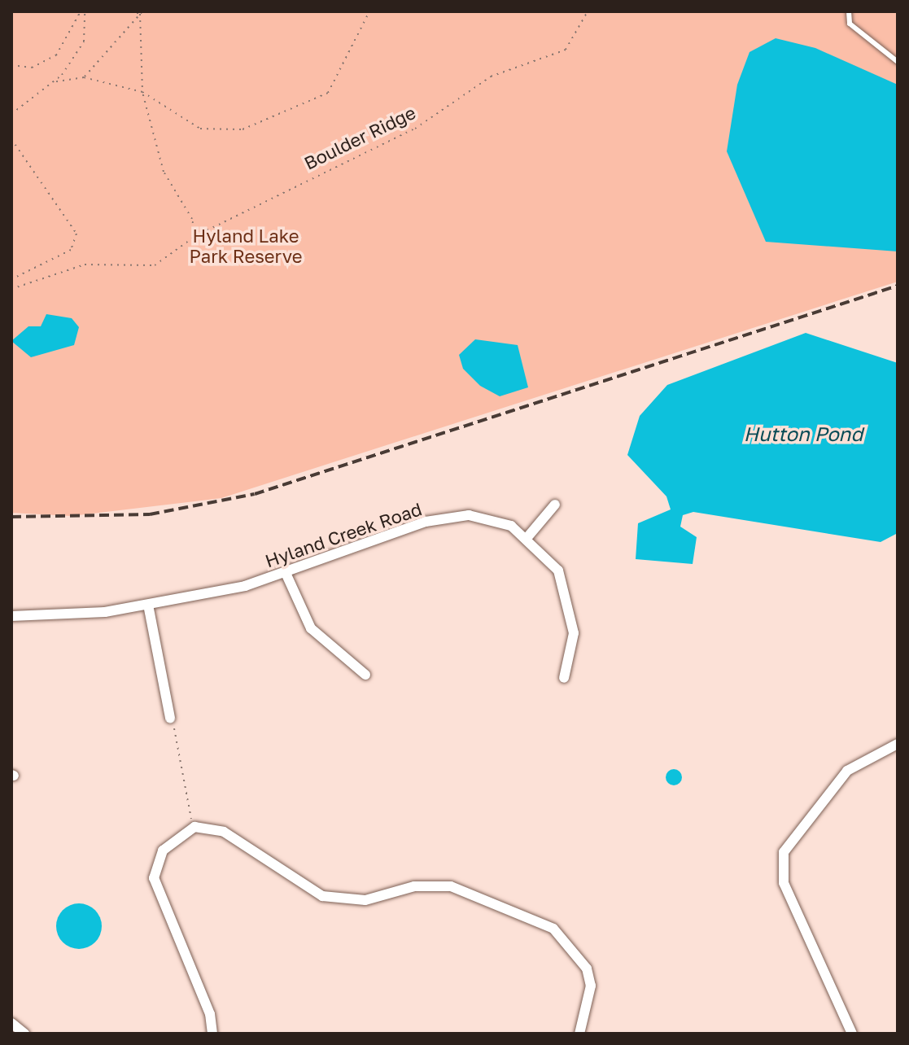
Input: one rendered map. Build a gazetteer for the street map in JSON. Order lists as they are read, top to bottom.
{
  "streets": {
    "street": ["Hyland Creek Road"],
    "path": ["Boulder Ridge"]
  },
  "water": ["Hutton Pond"],
  "parks": ["Hyland Lake Park Reserve"]
}
